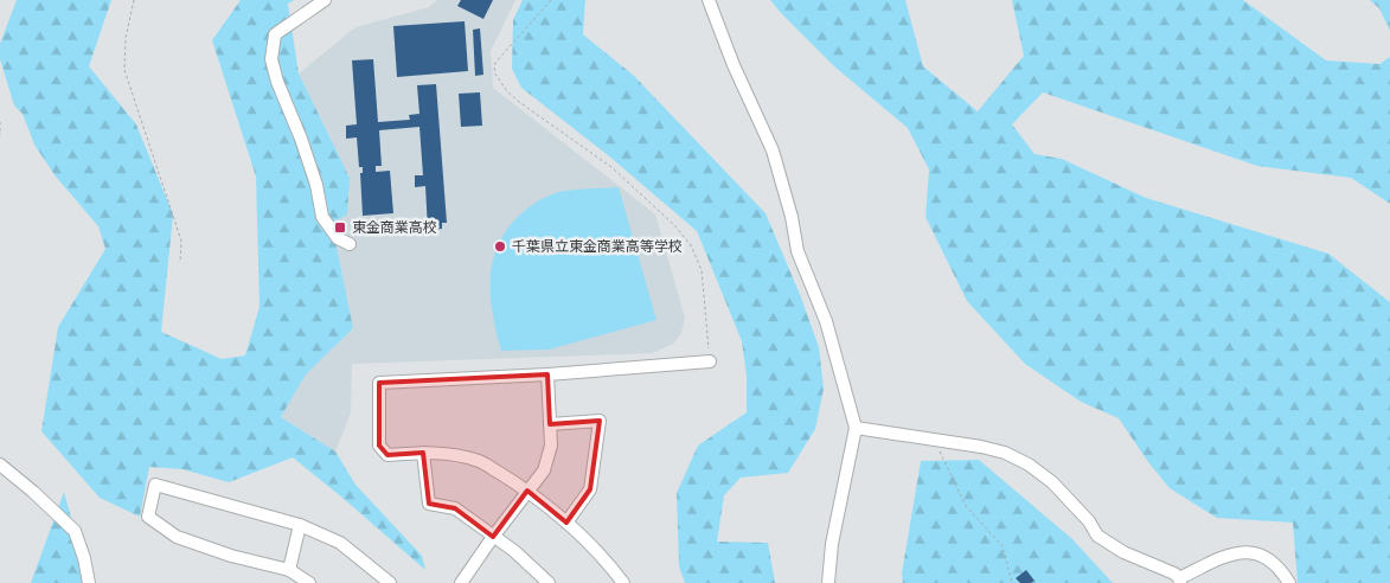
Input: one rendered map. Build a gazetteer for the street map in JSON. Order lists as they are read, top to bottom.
{
  "places": {
    "transit": ["東金商業高校"],
    "other": ["千葉県立東金商業高等学校"]
  }
}
